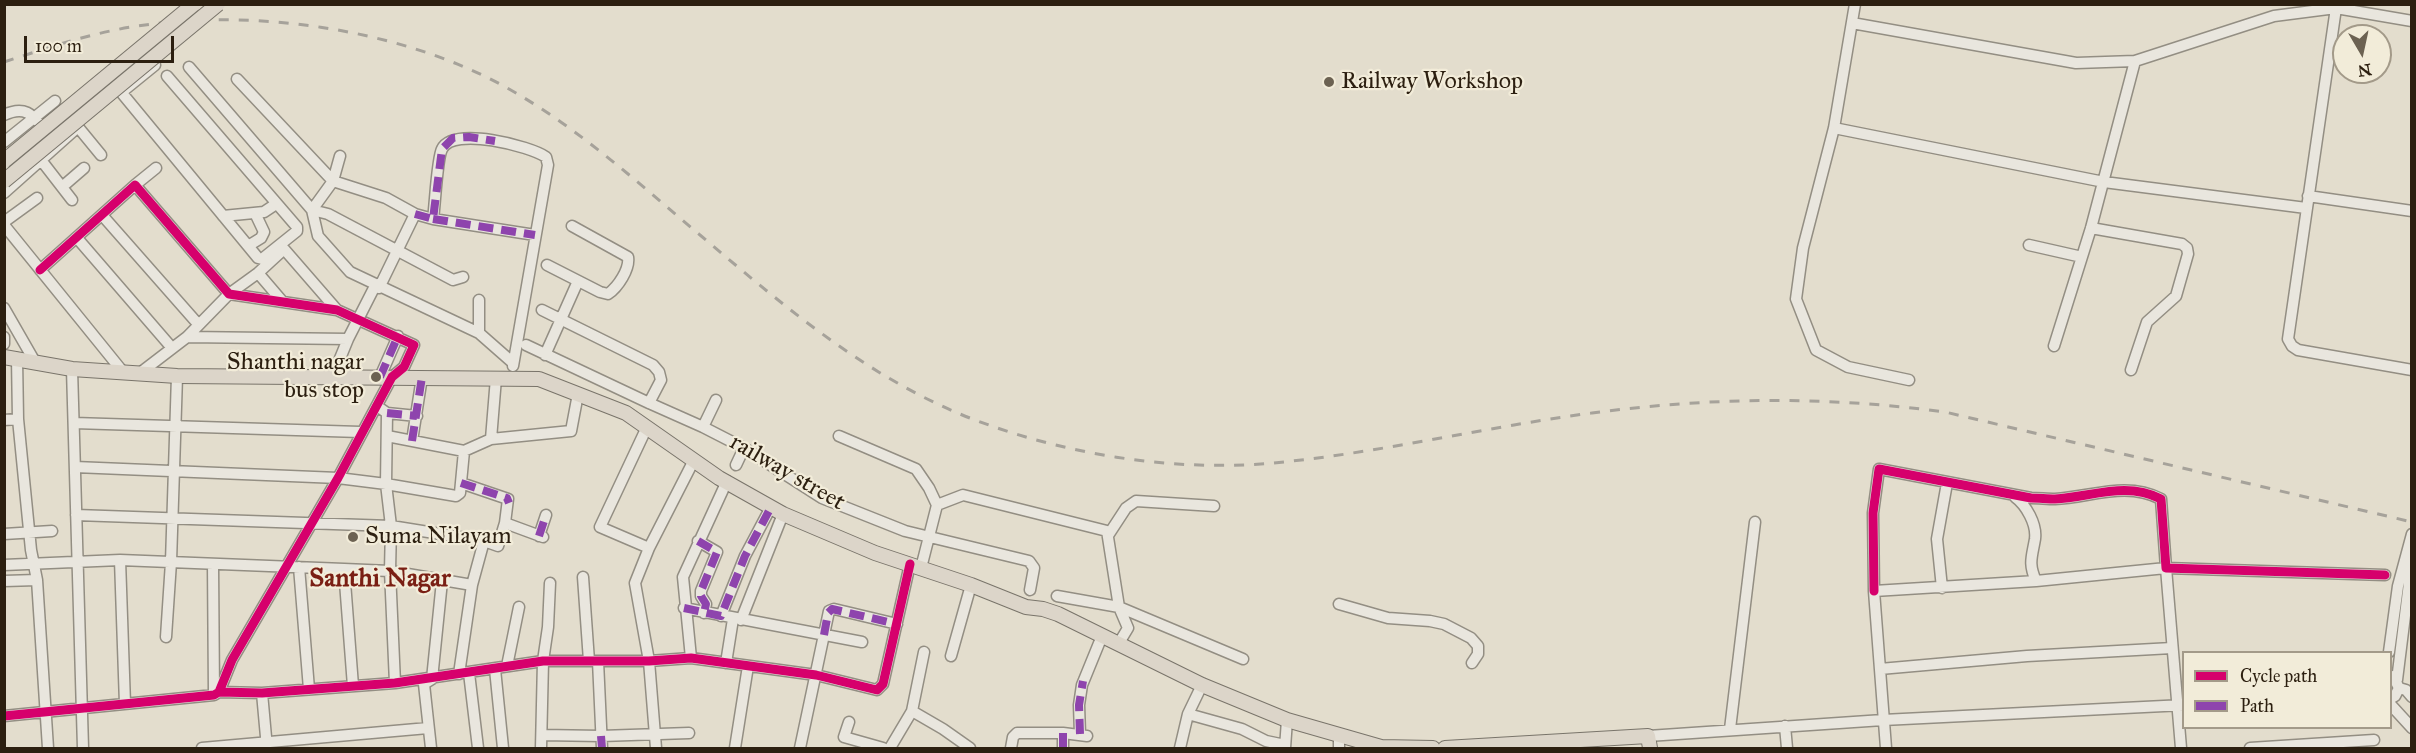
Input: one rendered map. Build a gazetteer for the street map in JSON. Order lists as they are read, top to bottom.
{
  "streets": {
    "street": ["railway street"]
  },
  "districts": ["Santhi Nagar"],
  "places": ["Railway Workshop", "Shanthi nagar bus stop", "Suma Nilayam"],
  "legend": ["Cycle path", "Path"],
  "scale_bar": "100 m",
  "north": "bottom"
}
